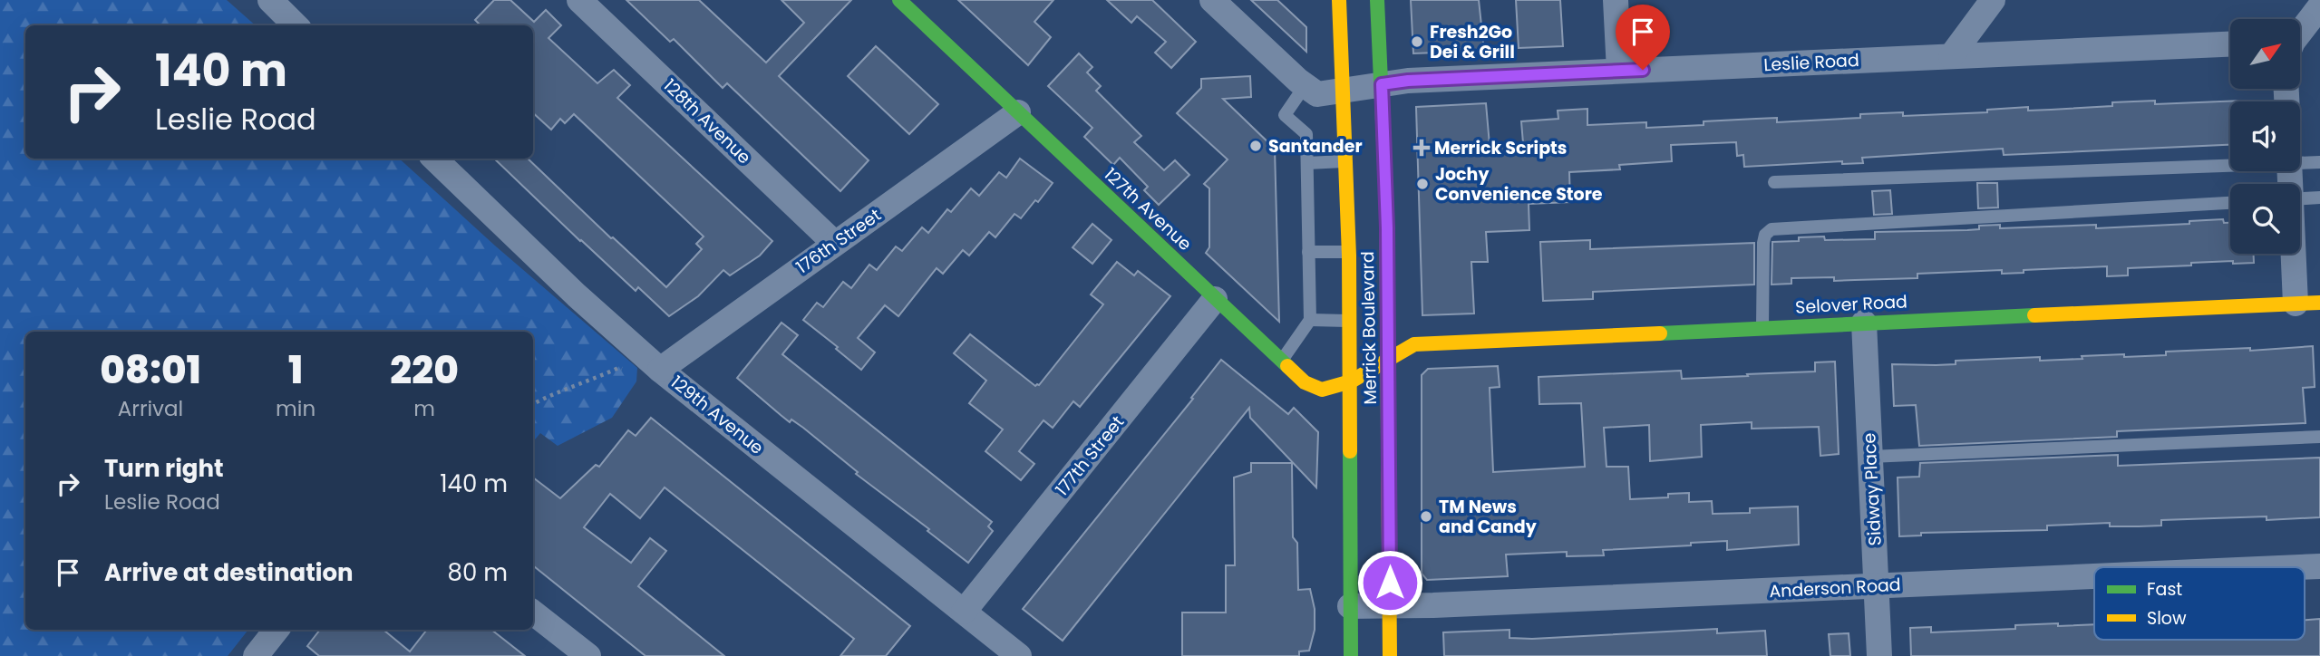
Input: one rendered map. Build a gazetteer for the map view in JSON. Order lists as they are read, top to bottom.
{
  "streets": {
    "street": [
      "Leslie Road",
      "128th Avenue",
      "127th Avenue",
      "176th Street",
      "Selover Road",
      "Merrick Boulevard",
      "129th Avenue",
      "177th Street",
      "Sidway Place",
      "Anderson Road"
    ]
  },
  "crossings": [
    ["Leslie Road", "Merrick Boulevard"],
    ["128th Avenue", "176th Street"],
    ["127th Avenue", "176th Street"],
    ["127th Avenue", "Selover Road"],
    ["127th Avenue", "Merrick Boulevard"],
    ["127th Avenue", "177th Street"],
    ["176th Street", "129th Avenue"],
    ["Selover Road", "Merrick Boulevard"],
    ["Selover Road", "Sidway Place"],
    ["Merrick Boulevard", "Anderson Road"],
    ["129th Avenue", "177th Street"],
    ["Sidway Place", "Anderson Road"]
  ],
  "places": {
    "other": [
      "Fresh2Go Dei & Grill",
      "Santander",
      "Jochy Convenience Store",
      "TM News and Candy"
    ],
    "health": ["Merrick Scripts"]
  },
  "legend": ["Fast", "Slow"],
  "north": "top right",
  "page": {
    "turn": ["140 m", "Leslie Road"],
    "eta": [
      "08:01",
      "Arrival",
      "1",
      "min",
      "220",
      "m"
    ],
    "list": [
      {
        "name": "Turn right",
        "note": "Leslie Road",
        "value": "140 m"
      },
      {
        "name": "Arrive at destination",
        "value": "80 m"
      }
    ]
  }
}
